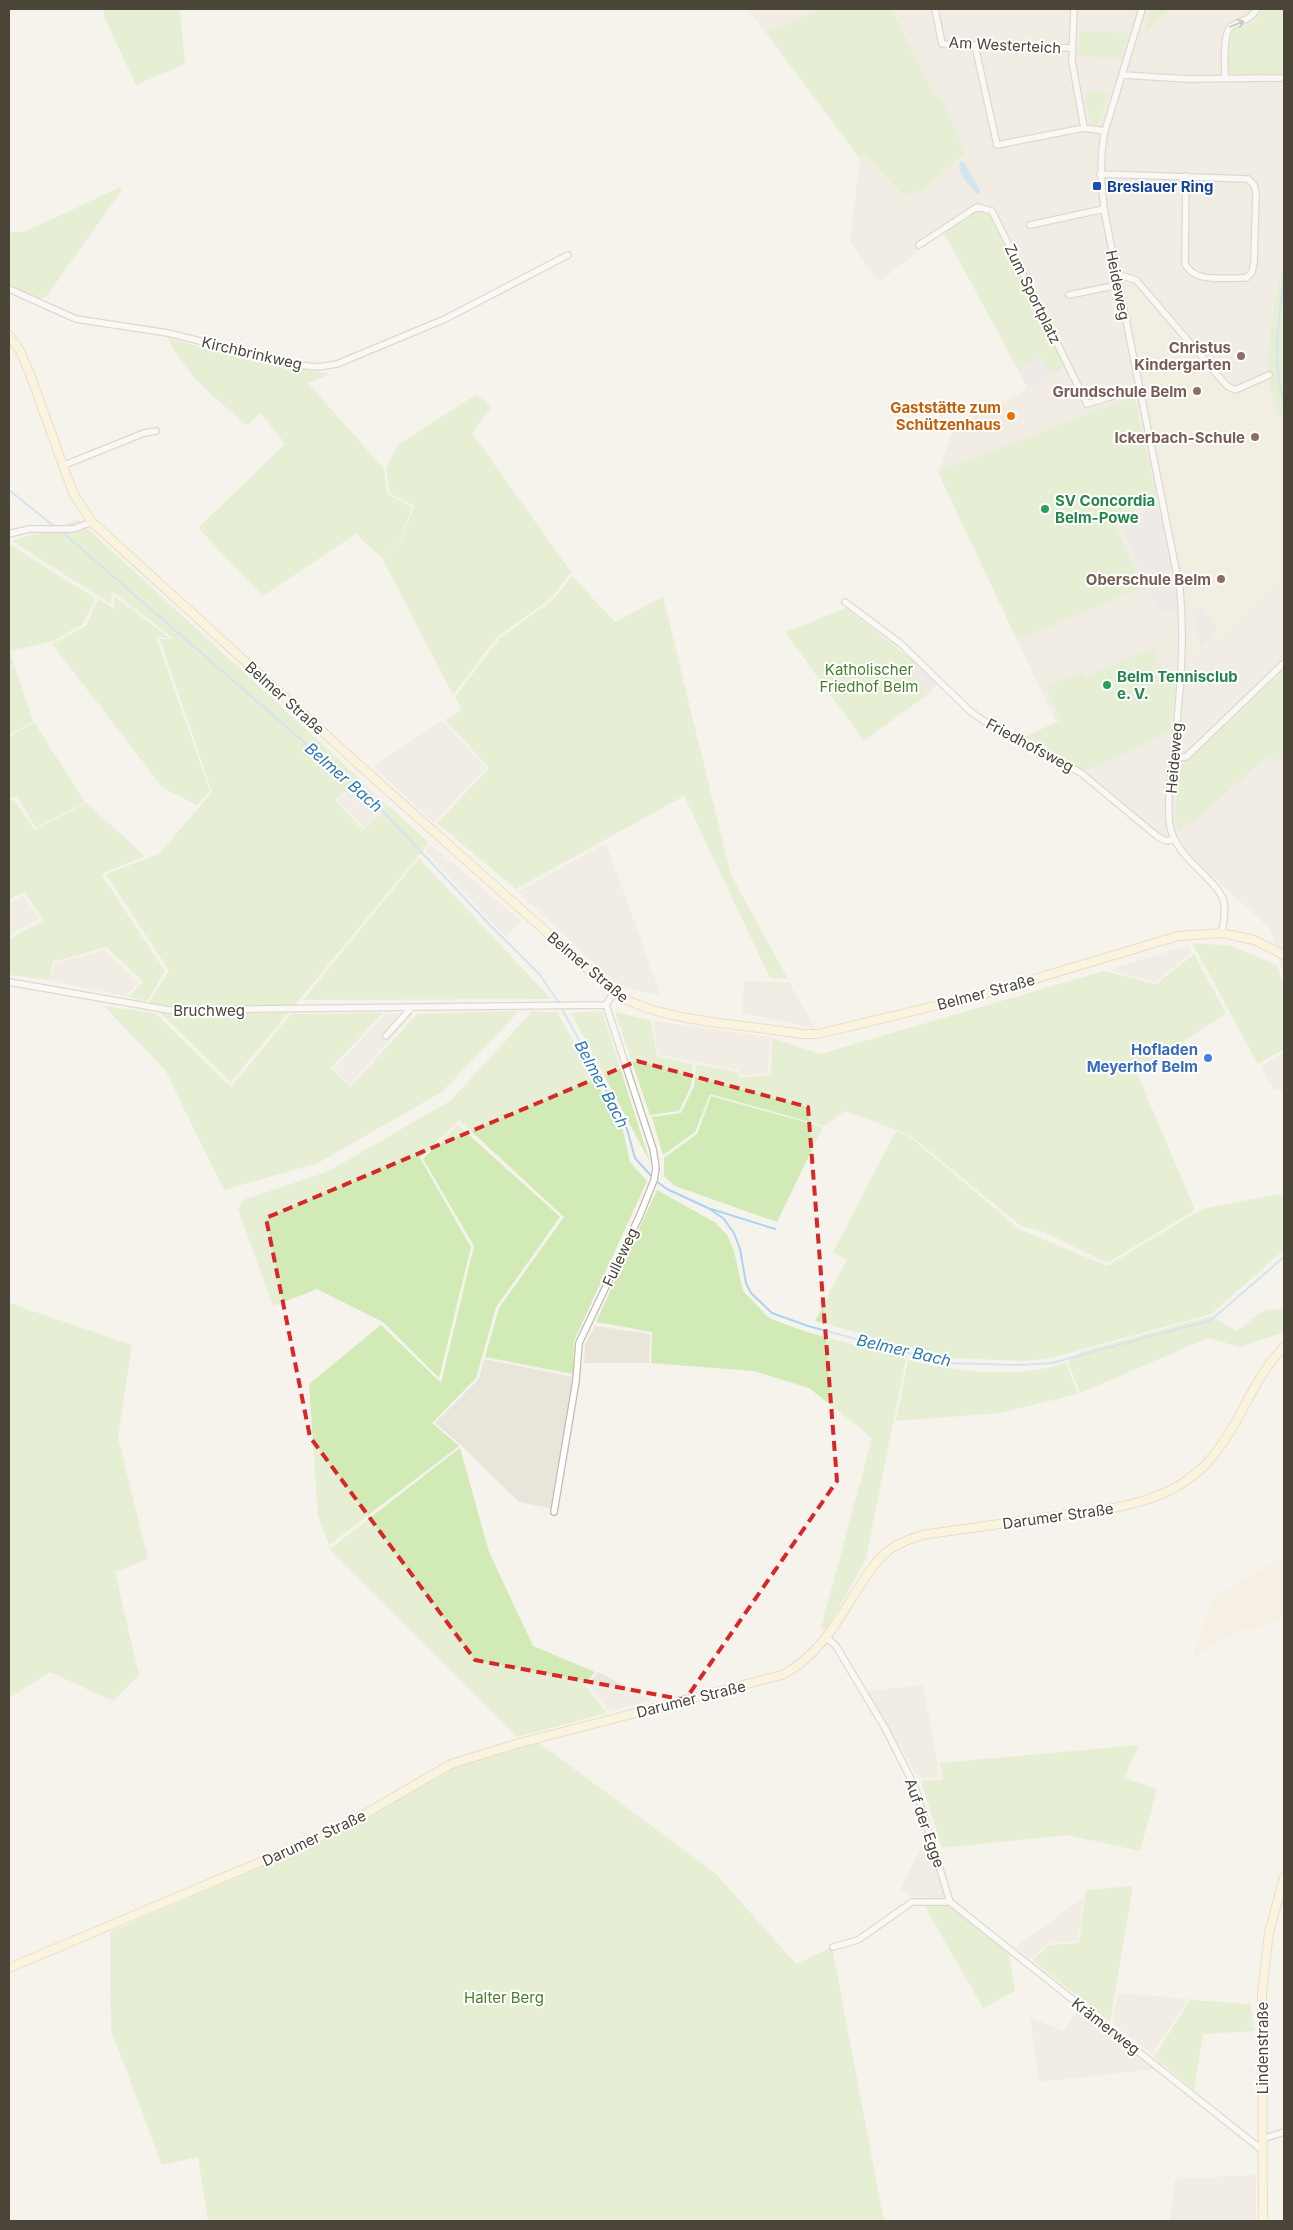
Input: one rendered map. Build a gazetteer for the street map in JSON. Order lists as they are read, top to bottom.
{
  "streets": {
    "street": [
      "Am Westerteich",
      "Heideweg",
      "Zum Sportplatz",
      "Kirchbrinkweg",
      "Belmer Straße",
      "Friedhofsweg",
      "Bruchweg",
      "Fulleweg",
      "Darumer Straße",
      "Auf der Egge",
      "Krämerweg",
      "Lindenstraße"
    ]
  },
  "crossings": [
    ["Heideweg", "Zum Sportplatz"],
    ["Heideweg", "Belmer Straße"],
    ["Heideweg", "Friedhofsweg"],
    ["Bruchweg", "Fulleweg"],
    ["Darumer Straße", "Auf der Egge"],
    ["Auf der Egge", "Krämerweg"],
    ["Krämerweg", "Lindenstraße"]
  ],
  "water": ["Belmer Bach"],
  "parks": ["Katholischer Friedhof Belm", "Halter Berg"],
  "places": {
    "transit": ["Breslauer Ring"],
    "other": [
      "Christus Kindergarten",
      "Grundschule Belm",
      "Gaststätte zum Schützenhaus",
      "Ickerbach-Schule",
      "SV Concordia Belm-Powe",
      "Oberschule Belm",
      "Belm Tennisclub e. V.",
      "Hofladen Meyerhof Belm"
    ]
  }
}
